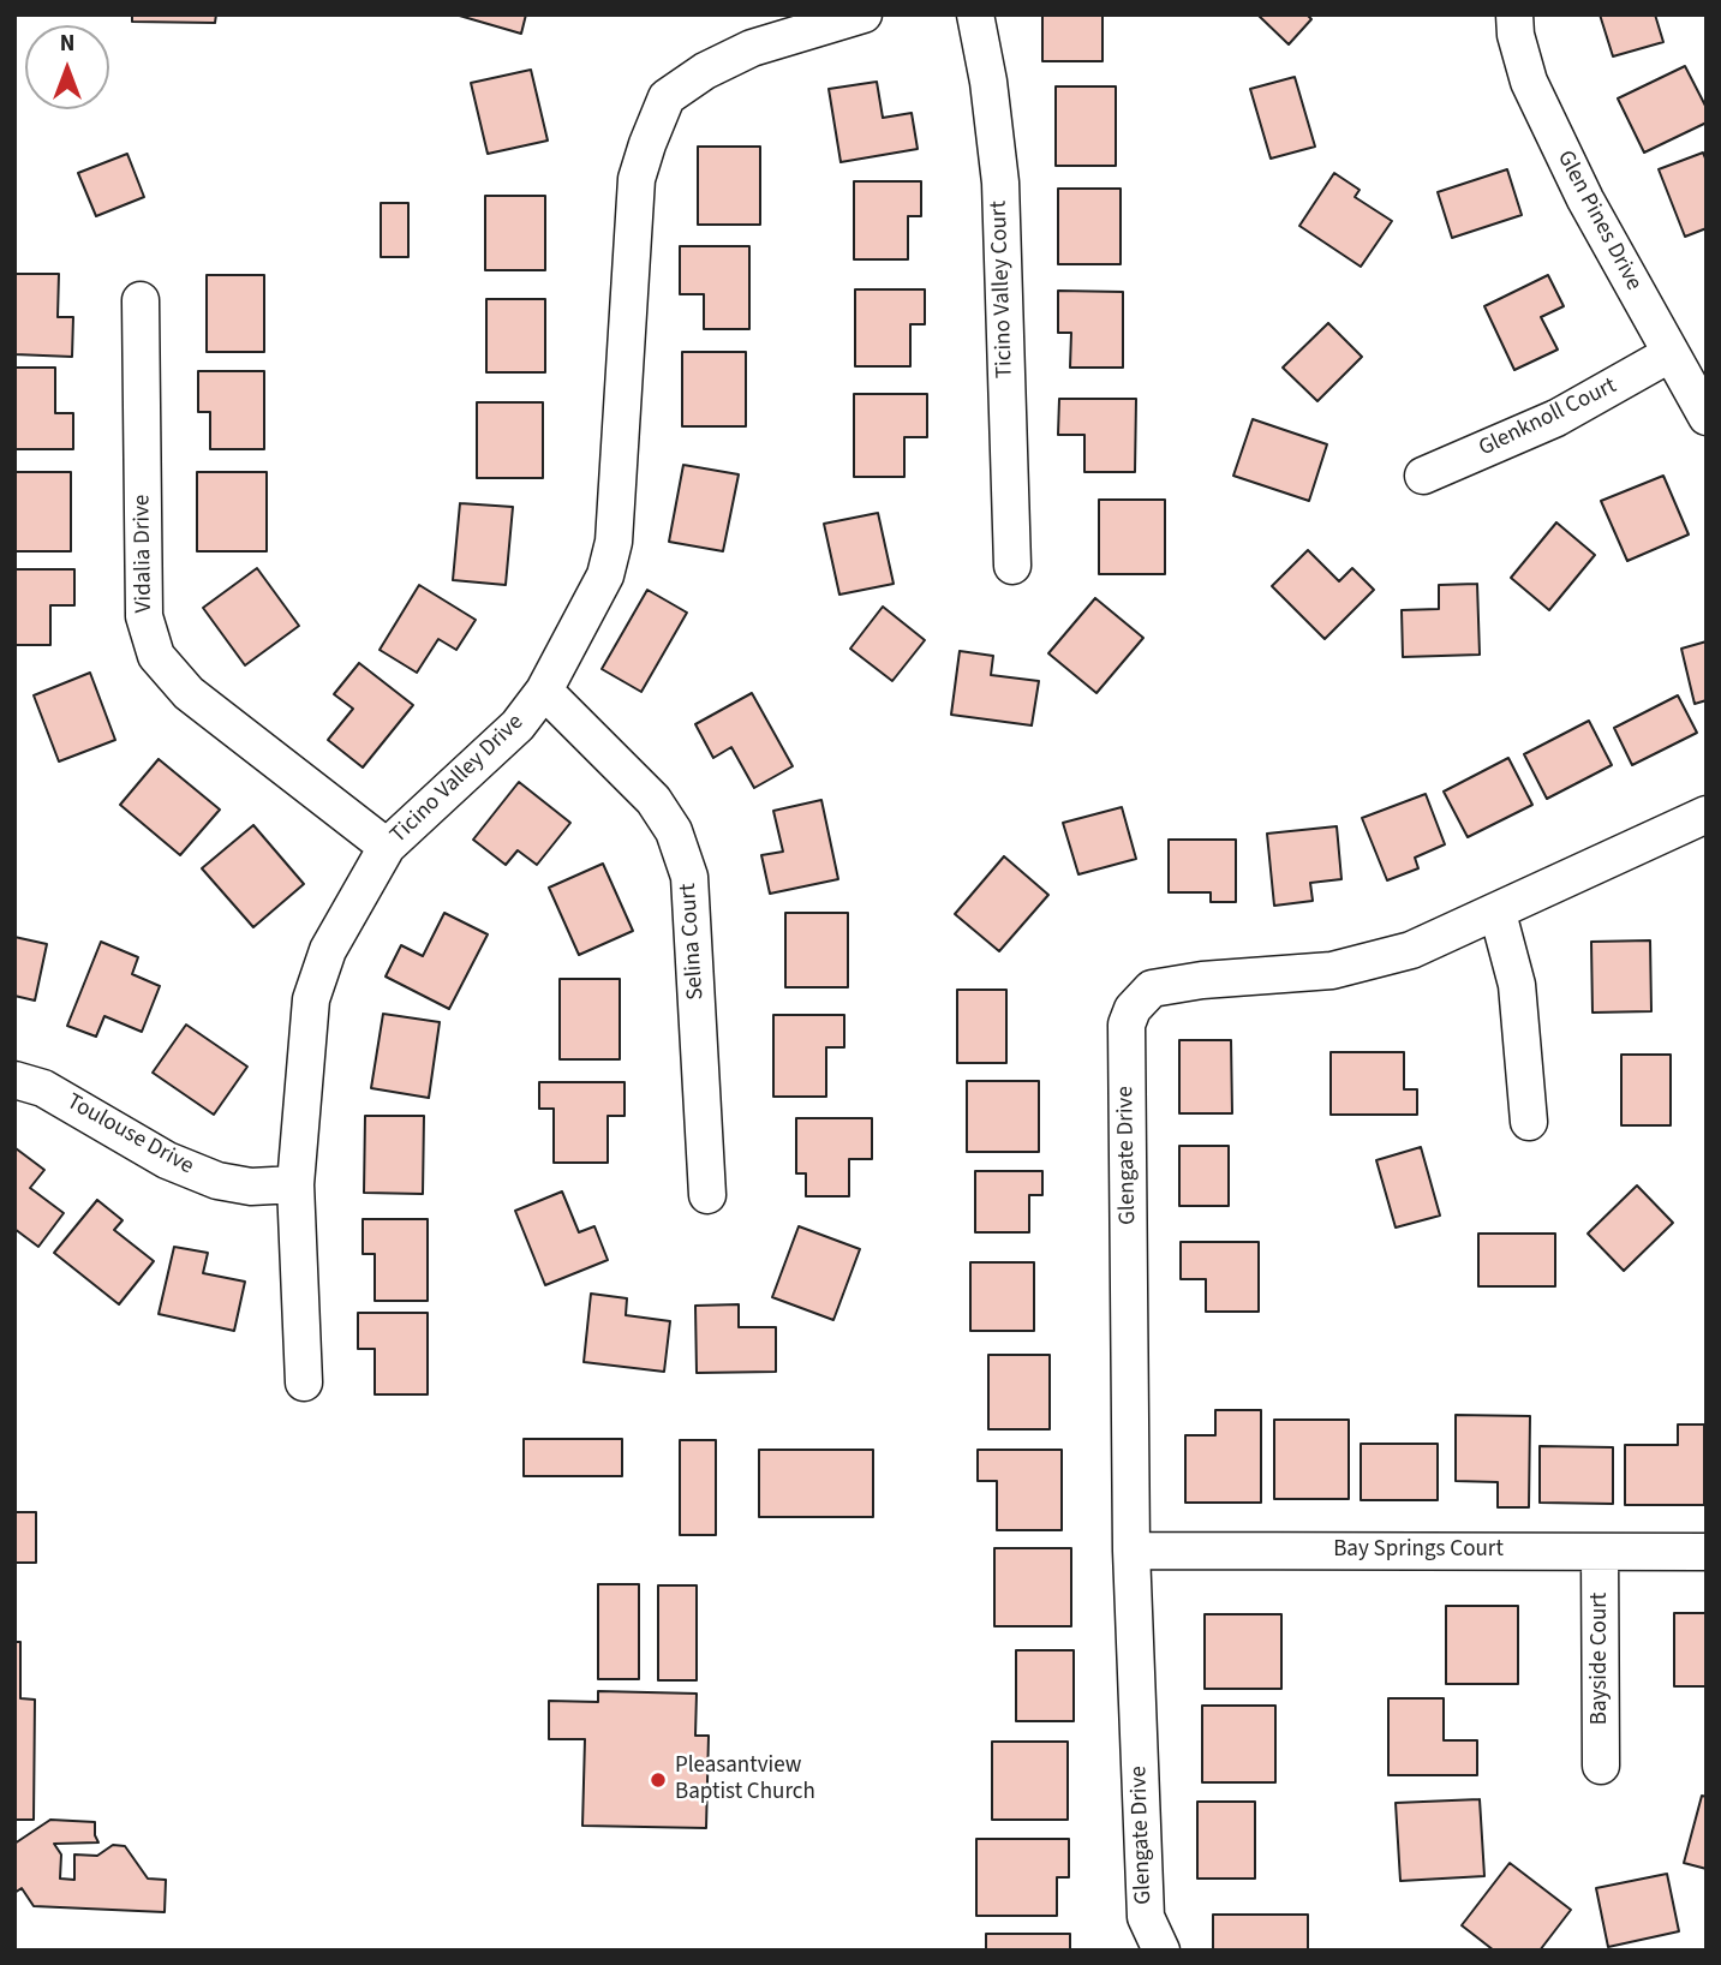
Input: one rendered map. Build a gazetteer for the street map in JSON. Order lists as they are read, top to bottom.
{
  "streets": {
    "street": [
      "Glen Pines Drive",
      "Ticino Valley Court",
      "Glenknoll Court",
      "Vidalia Drive",
      "Ticino Valley Drive",
      "Selina Court",
      "Toulouse Drive",
      "Glengate Drive",
      "Bay Springs Court",
      "Bayside Court"
    ]
  },
  "crossings": [
    ["Glen Pines Drive", "Glenknoll Court"],
    ["Vidalia Drive", "Ticino Valley Drive"],
    ["Ticino Valley Drive", "Selina Court"],
    ["Ticino Valley Drive", "Toulouse Drive"],
    ["Glengate Drive", "Bay Springs Court"],
    ["Bay Springs Court", "Bayside Court"]
  ],
  "places": ["Pleasantview Baptist Church"],
  "north": "top"
}
